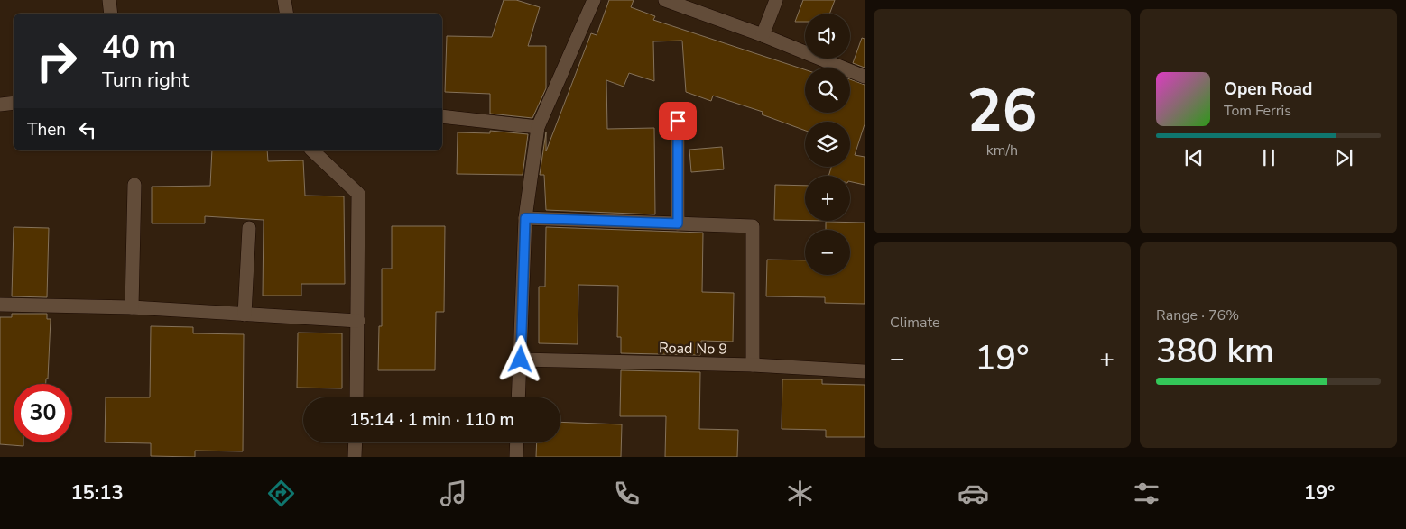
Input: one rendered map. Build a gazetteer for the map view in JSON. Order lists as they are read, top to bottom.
{
  "streets": {
    "street": ["Road No 9"]
  },
  "page": {
    "tile": [
      ["26", "km/h"],
      "Climate",
      ["Range · 76%", "380 km"]
    ],
    "map_buttons": ["+", "−"],
    "turn": ["40 m", "Turn right"],
    "song": ["Open Road", "Tom Ferris"],
    "then": "Then",
    "heat": ["−", "19°", "+"],
    "limit": "30",
    "trip": "15:14 · 1 min · 110 m",
    "tabs": ["15:13", "19°"]
  }
}
